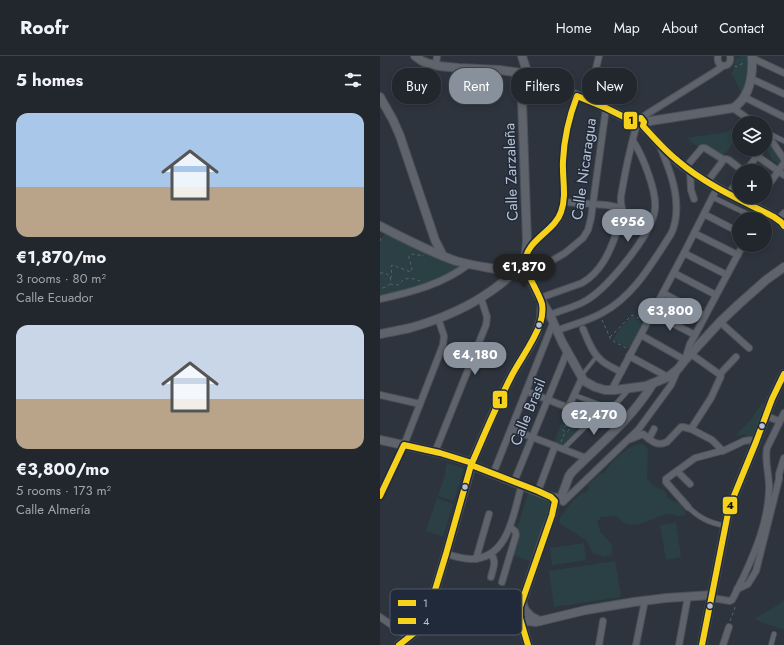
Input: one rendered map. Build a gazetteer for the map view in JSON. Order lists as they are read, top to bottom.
{
  "streets": {
    "street": ["Calle Nicaragua", "Calle Zarzaleña", "Calle Brasil"]
  },
  "crossings": [
    ["Calle Nicaragua", "Calle Zarzaleña"]
  ],
  "lines": ["transit line 1", "transit line 4"],
  "legend": ["1", "4"],
  "page": {
    "header": "Roofr",
    "nav": [
      "Home",
      "Map",
      "About",
      "Contact"
    ],
    "heading": "5 homes",
    "chip": [
      "Buy",
      "Rent",
      "Filters",
      "New"
    ],
    "list": [
      {
        "name": "€1,870/mo",
        "note": "3 rooms · 80 m² · Calle Ecuador"
      },
      {
        "name": "€3,800/mo",
        "note": "5 rooms · 173 m² · Calle Almería"
      }
    ],
    "map_buttons": ["+", "−"],
    "price": [
      "€956",
      "€1,870",
      "€3,800",
      "€4,180",
      "€2,470"
    ]
  }
}
